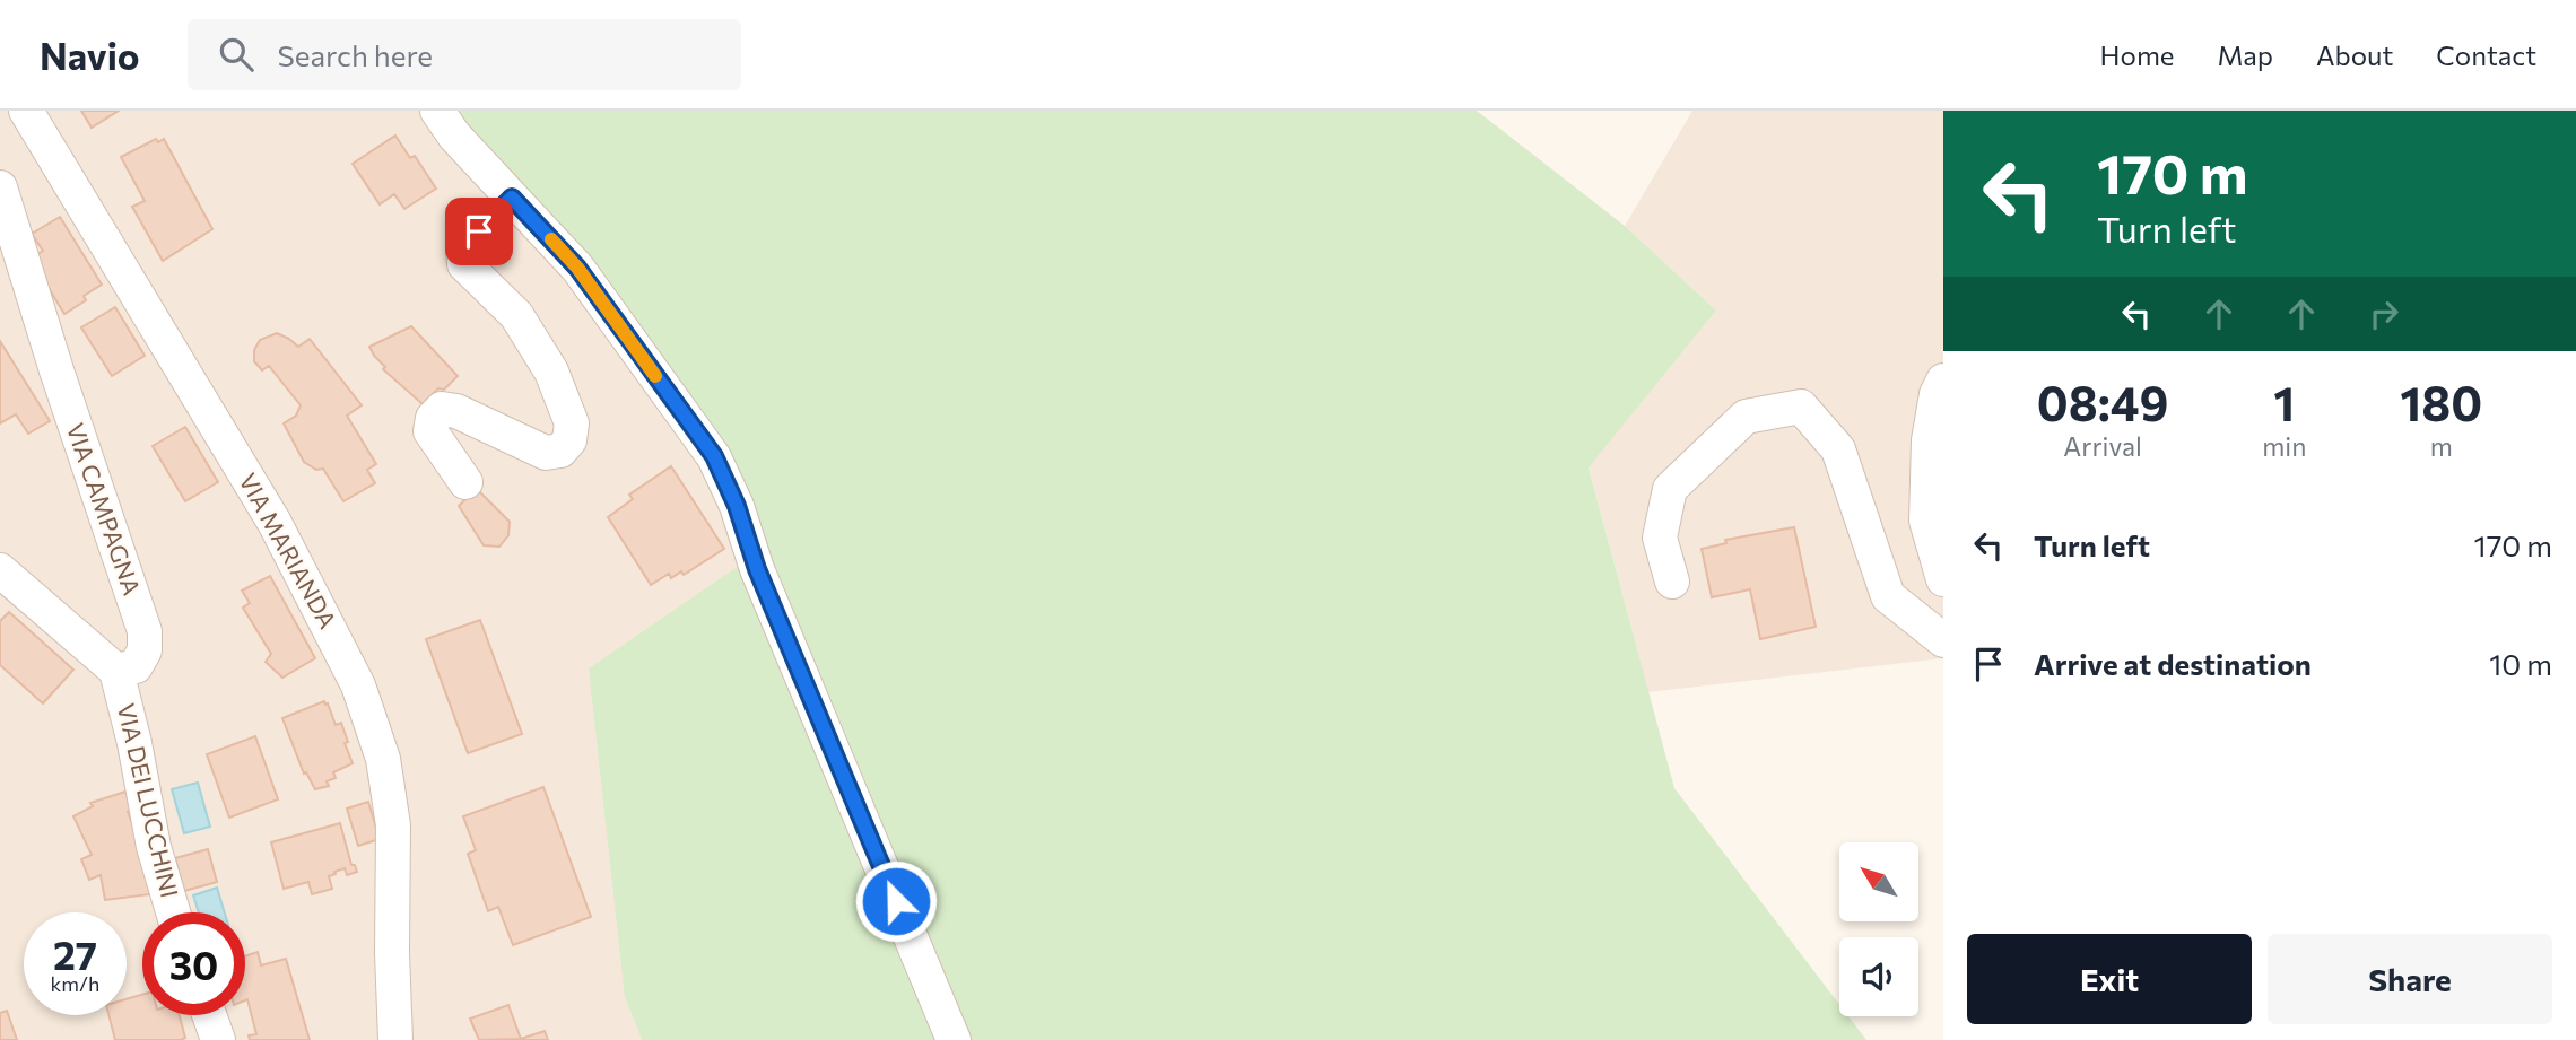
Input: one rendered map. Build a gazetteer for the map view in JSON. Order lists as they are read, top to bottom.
{
  "streets": {
    "street": ["VIA CAMPAGNA", "VIA MARIANDA", "VIA DEI LUCCHINI"]
  },
  "crossings": [
    ["VIA CAMPAGNA", "VIA DEI LUCCHINI"]
  ],
  "north": "top left",
  "page": {
    "header": "Navio",
    "search": "Search here",
    "nav": [
      "Home",
      "Map",
      "About",
      "Contact"
    ],
    "turn": ["170 m", "Turn left"],
    "eta": [
      "08:49",
      "Arrival",
      "1",
      "min",
      "180",
      "m"
    ],
    "list": [
      {
        "name": "Turn left",
        "value": "170 m"
      },
      {
        "name": "Arrive at destination",
        "value": "10 m"
      }
    ],
    "speed": "27 km/h",
    "limit": "30",
    "buttons": ["Exit", "Share"]
  }
}
